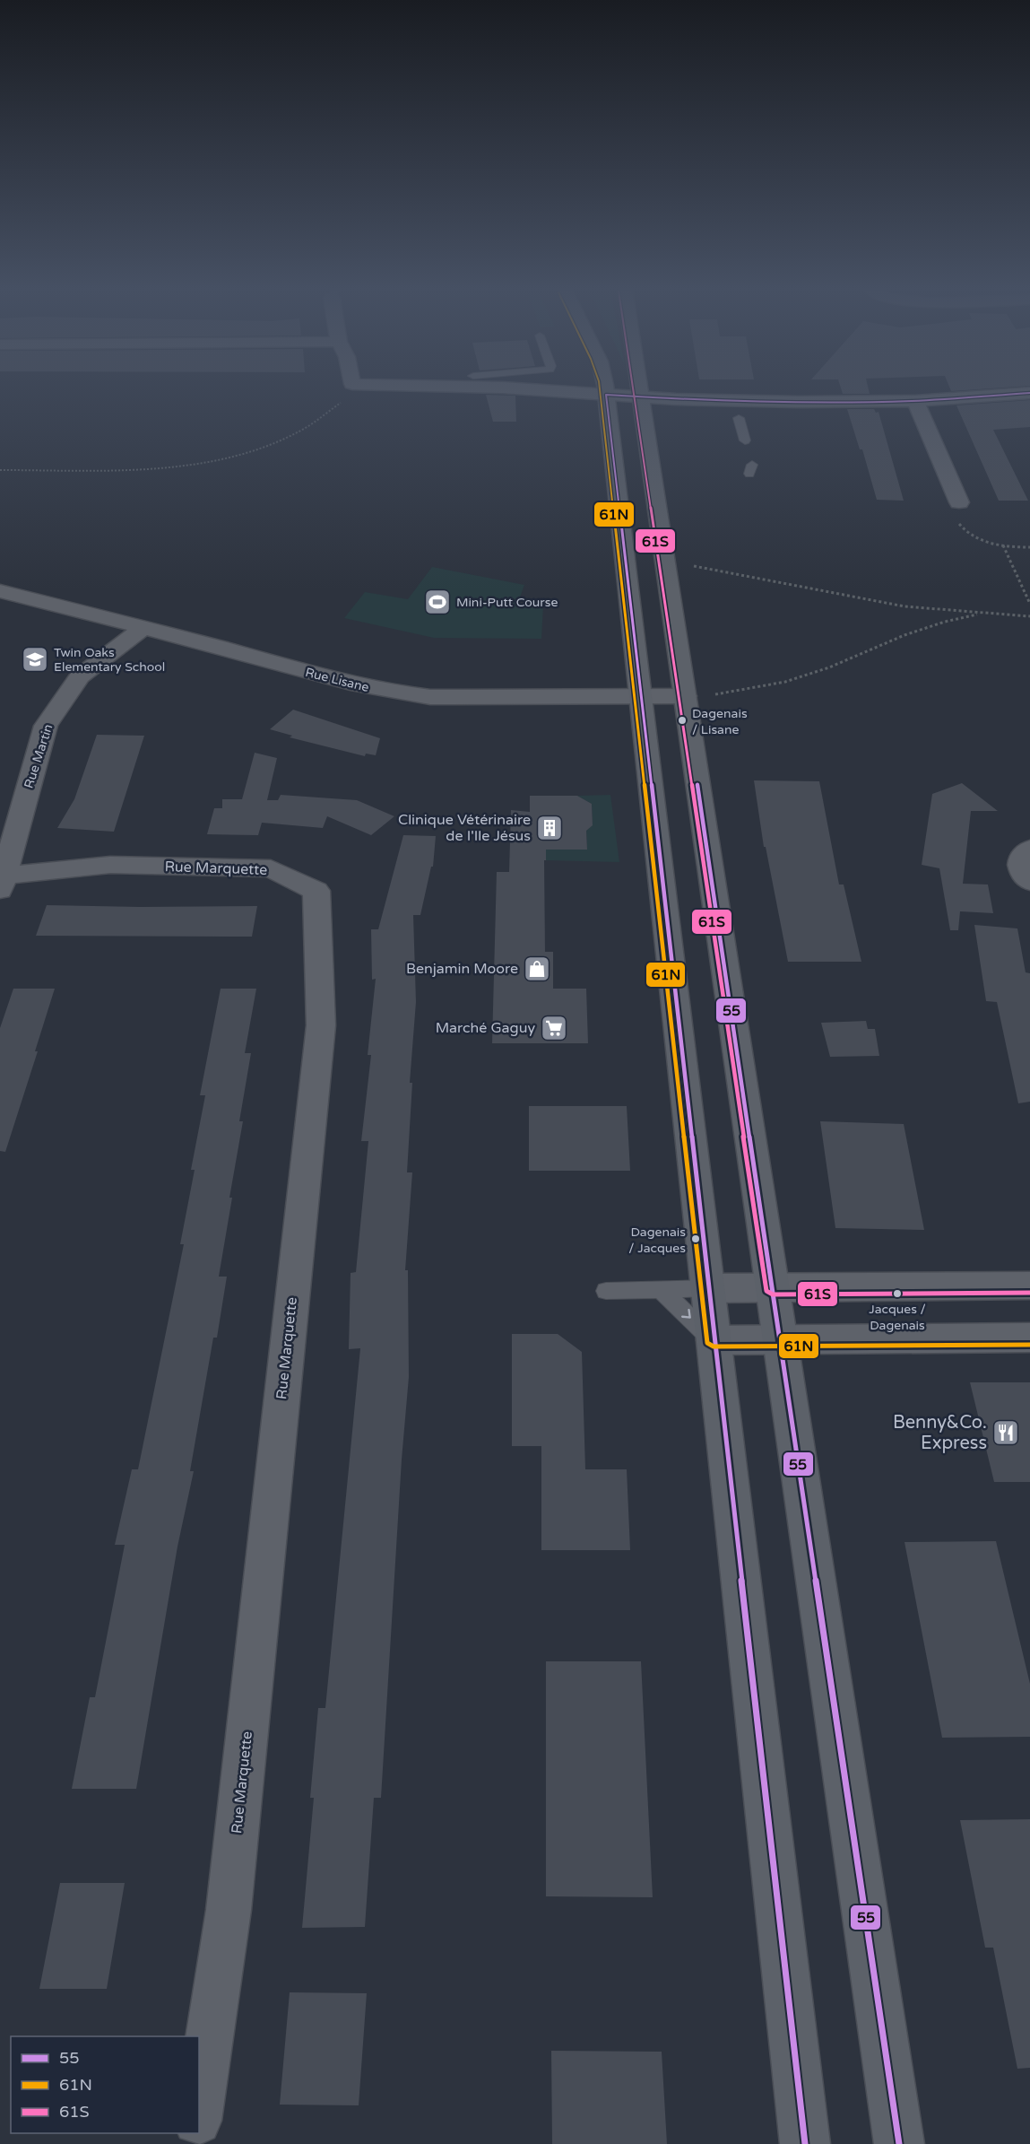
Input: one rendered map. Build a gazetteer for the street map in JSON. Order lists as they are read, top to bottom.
{
  "streets": {
    "street": ["Rue Lisane", "Rue Martin", "Rue Marquette"]
  },
  "crossings": [
    ["Rue Lisane", "Rue Martin"],
    ["Rue Martin", "Rue Marquette"]
  ],
  "places": {
    "sports": ["Mini-Putt Course"],
    "school or university": ["Twin Oaks Elementary School"],
    "other": ["Dagenais / Lisane", "Dagenais / Jacques", "Jacques / Dagenais"],
    "building": ["Clinique Vétérinaire de I'Ile Jésus"],
    "shop": ["Benjamin Moore"],
    "supermarket": ["Marché Gaguy"],
    "restaurant": ["Benny&Co. Express"]
  },
  "lines": ["transit line 61N", "transit line 61S", "transit line 55"],
  "legend": ["55", "61N", "61S"]
}
